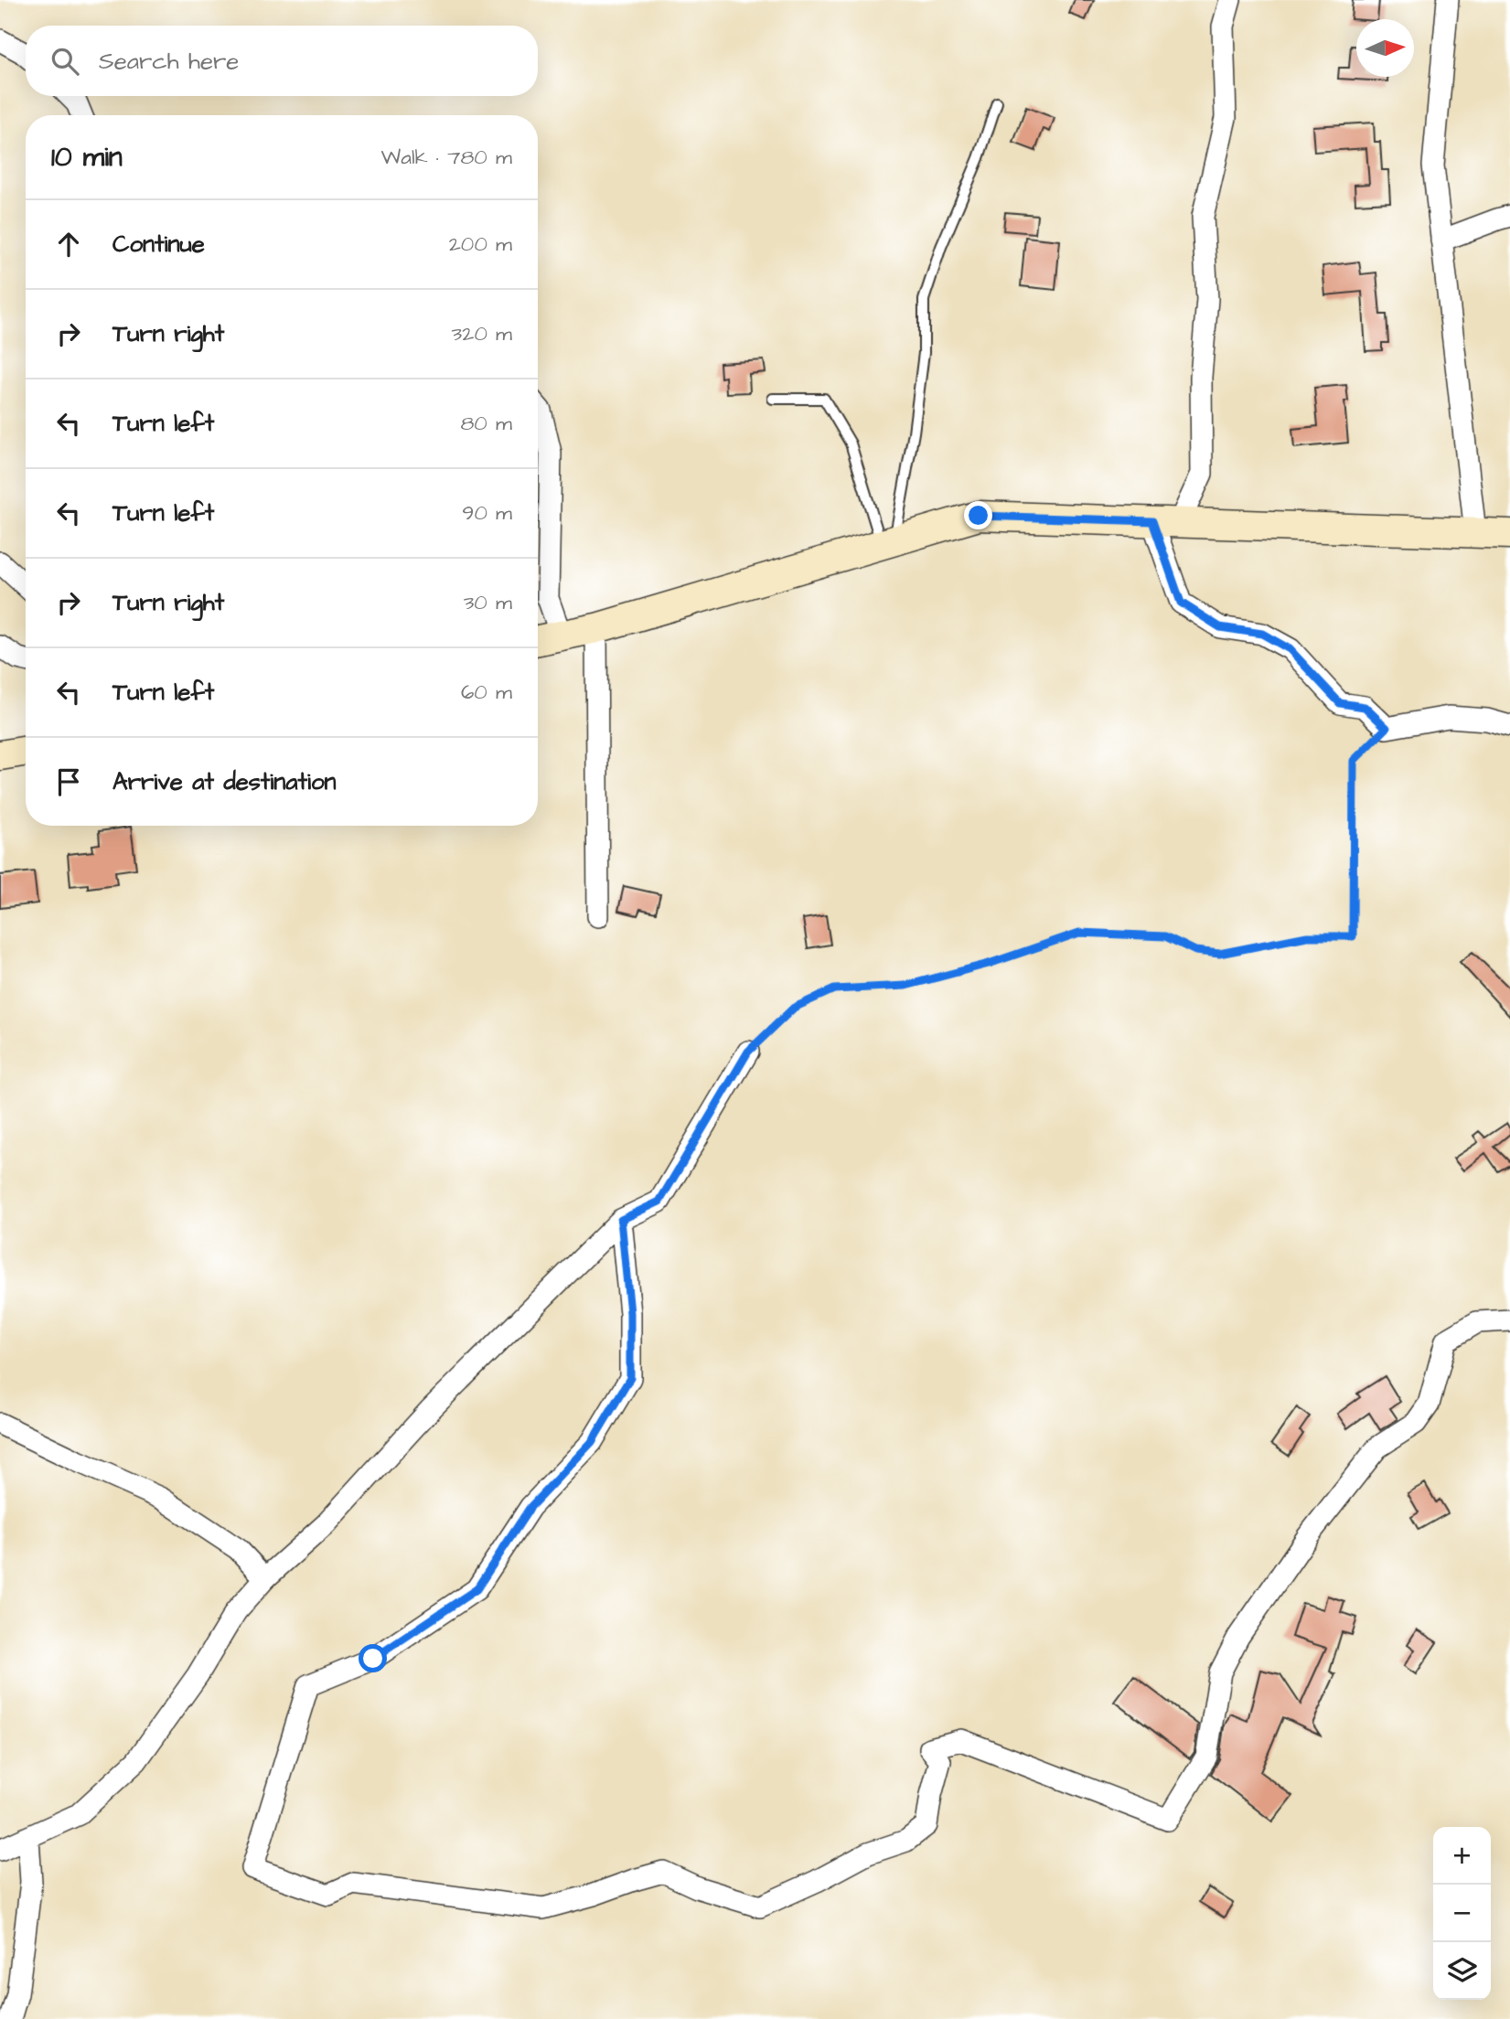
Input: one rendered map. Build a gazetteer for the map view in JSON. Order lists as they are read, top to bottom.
{
  "north": "right",
  "page": {
    "search": "Search here",
    "heading": ["10 min", "Walk · 780 m"],
    "list": [
      ["Continue", "200 m"],
      ["Turn right", "320 m"],
      ["Turn left", "80 m"],
      ["Turn left", "90 m"],
      ["Turn right", "30 m"],
      ["Turn left", "60 m"],
      "Arrive at destination"
    ],
    "map_buttons": ["+", "−"]
  }
}
